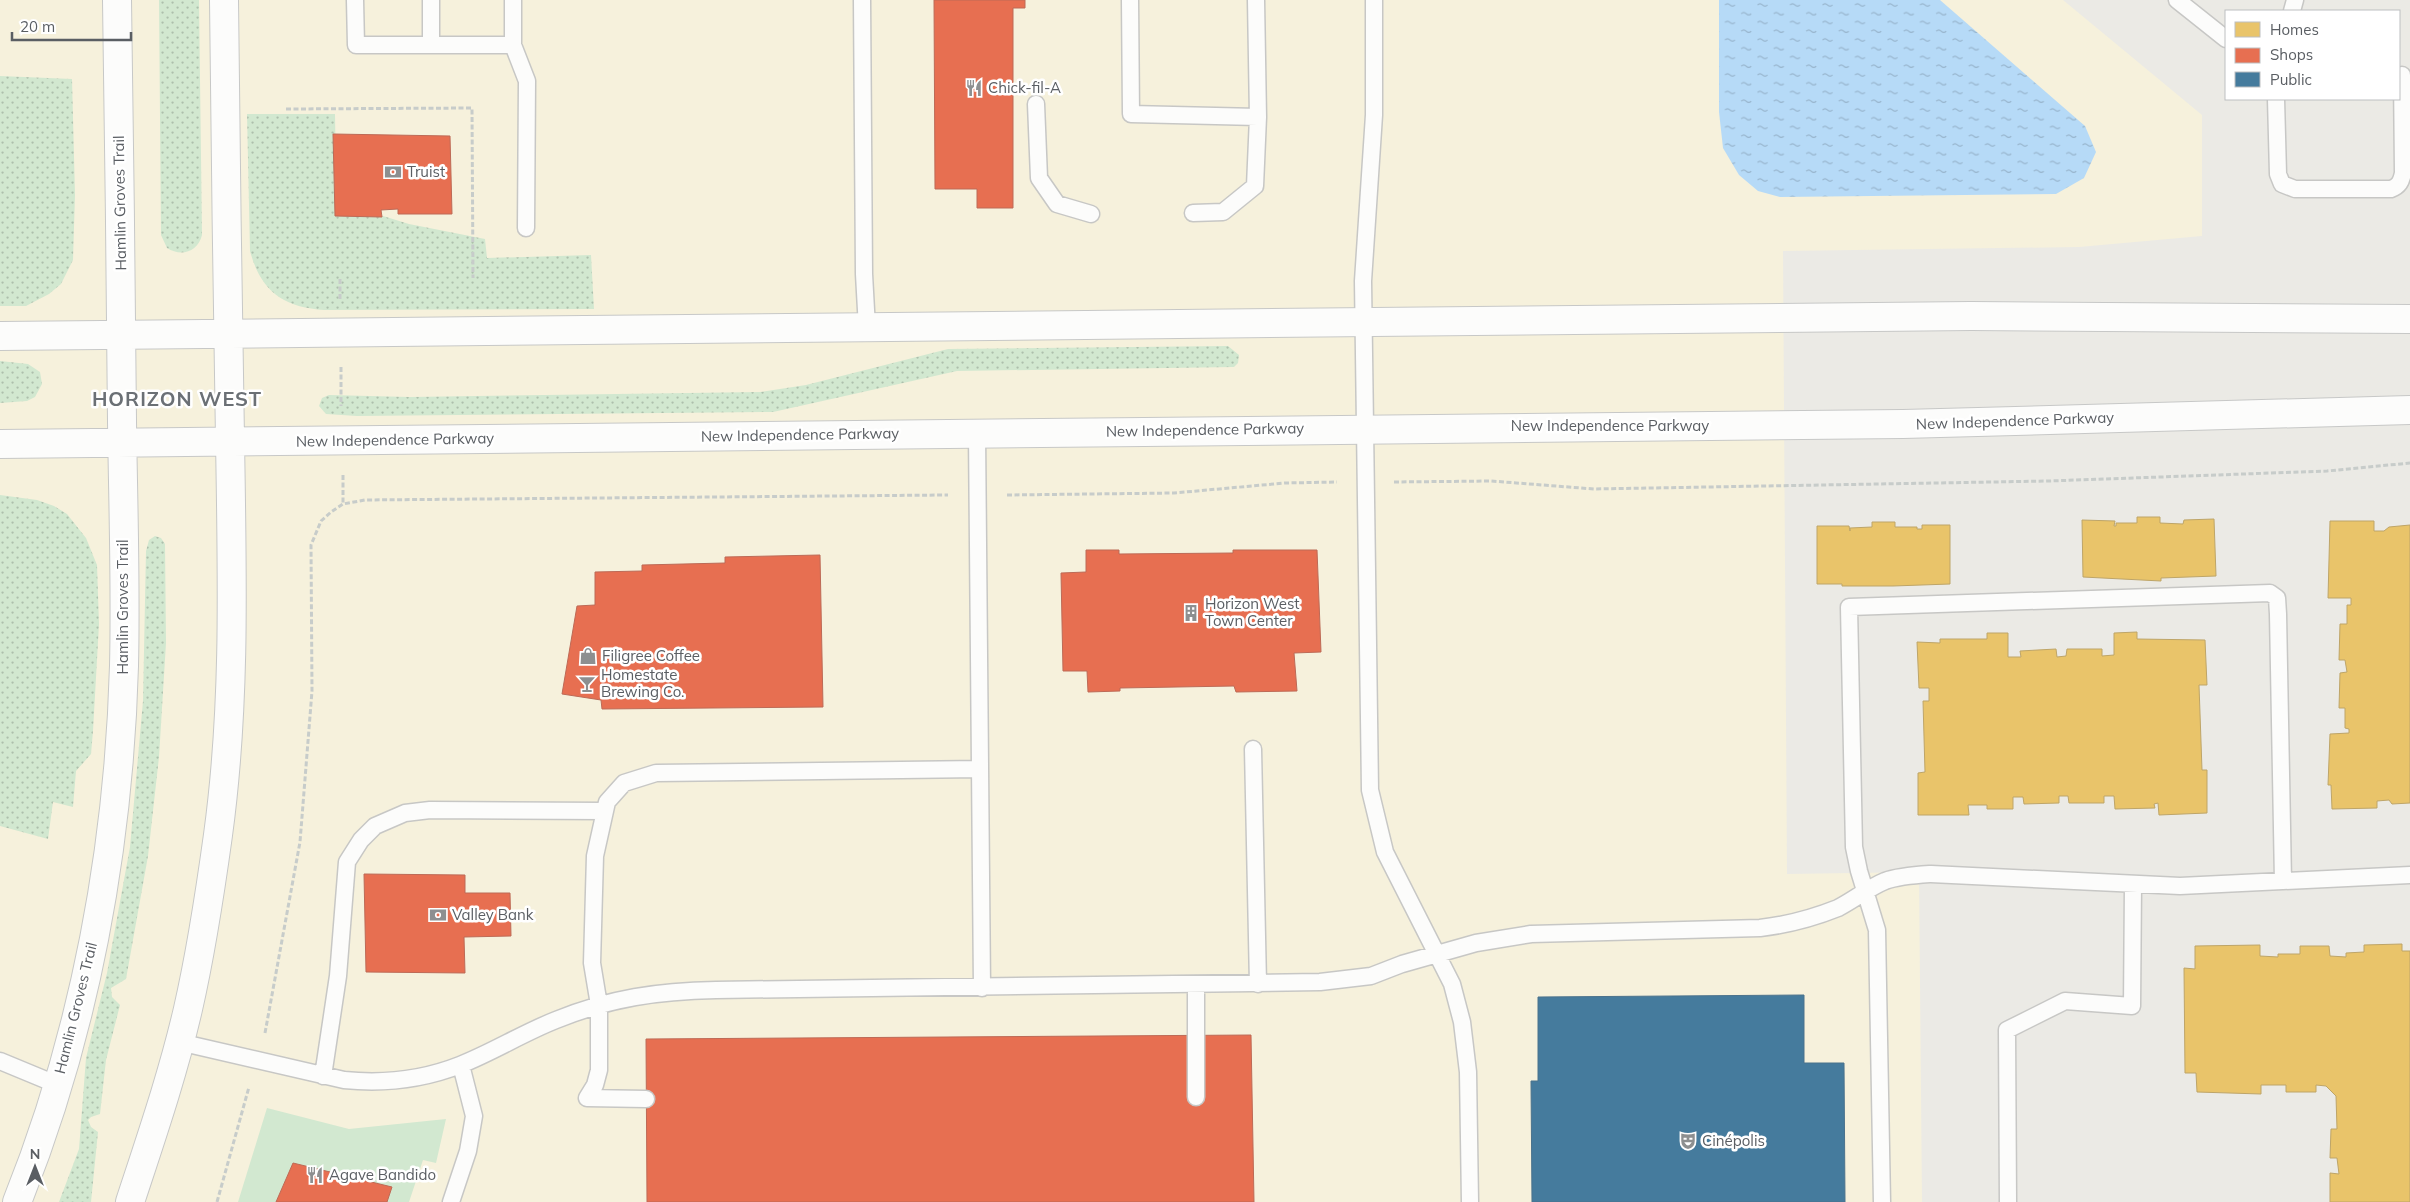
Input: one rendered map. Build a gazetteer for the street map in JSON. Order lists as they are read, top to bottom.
{
  "streets": {
    "street": ["Hamlin Groves Trail", "New Independence Parkway"]
  },
  "crossings": [
    ["Hamlin Groves Trail", "New Independence Parkway"]
  ],
  "districts": ["HORIZON WEST"],
  "places": {
    "restaurant": ["Chick-fil-A", "Agave Bandido"],
    "bank": ["Truist", "Valley Bank"],
    "building": ["Horizon West Town Center"],
    "shop": ["Filigree Coffee"],
    "bar": ["Homestate Brewing Co."],
    "theatre": ["Cinépolis"]
  },
  "legend": ["Homes", "Shops", "Public"],
  "scale_bar": "20 m",
  "north": "top"
}
